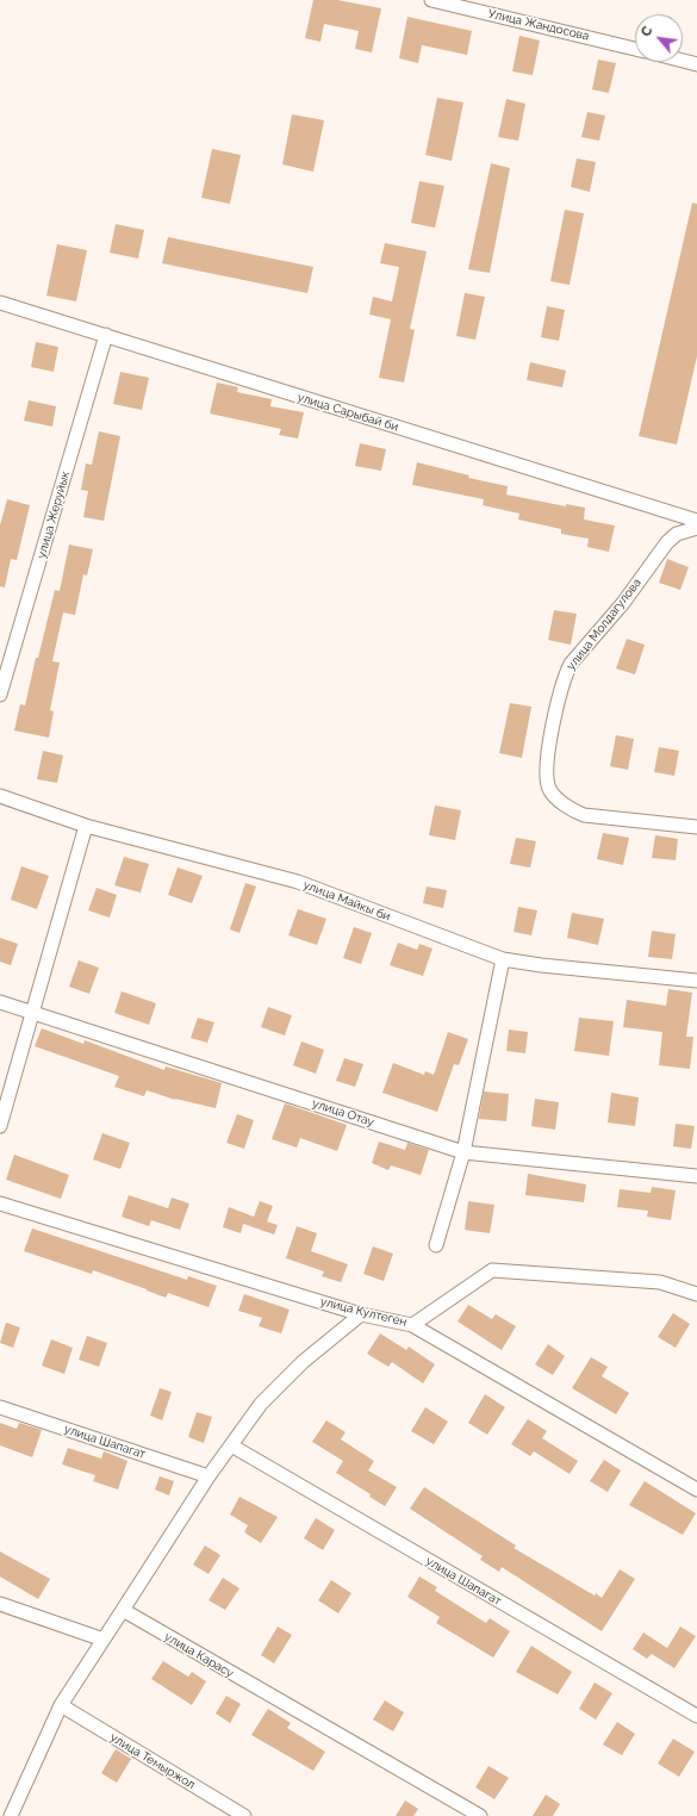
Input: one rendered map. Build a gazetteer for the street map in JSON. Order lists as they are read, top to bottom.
{
  "streets": {
    "street": [
      "Улица Жандосова",
      "улица Сарыбай би",
      "улица Жеруйык",
      "улица Молдагулова",
      "улица Майкы би",
      "улица Отау",
      "улица Култеген",
      "улица Шапагат",
      "улица Карасу",
      "улица Темыржол"
    ]
  },
  "crossings": [
    ["улица Сарыбай би", "улица Жеруйык"]
  ],
  "north": "top left"
}
